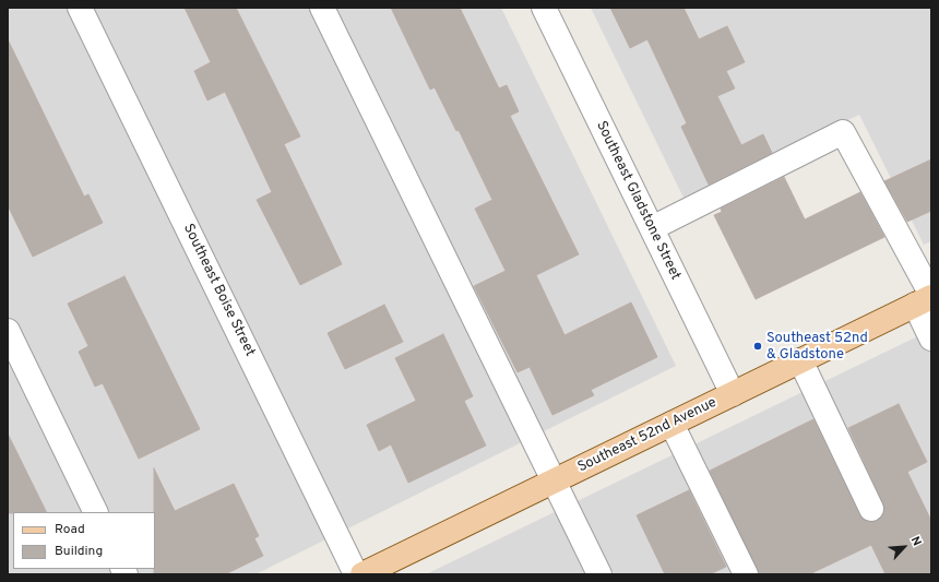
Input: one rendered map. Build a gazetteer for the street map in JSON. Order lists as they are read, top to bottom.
{
  "streets": {
    "main road": ["Southeast 52nd Avenue"],
    "street": ["Southeast Gladstone Street", "Southeast Boise Street"]
  },
  "crossings": [
    ["Southeast Gladstone Street", "Southeast 52nd Avenue"]
  ],
  "places": ["Southeast 52nd & Gladstone"],
  "legend": ["Road", "Building"],
  "north": "top right"
}
